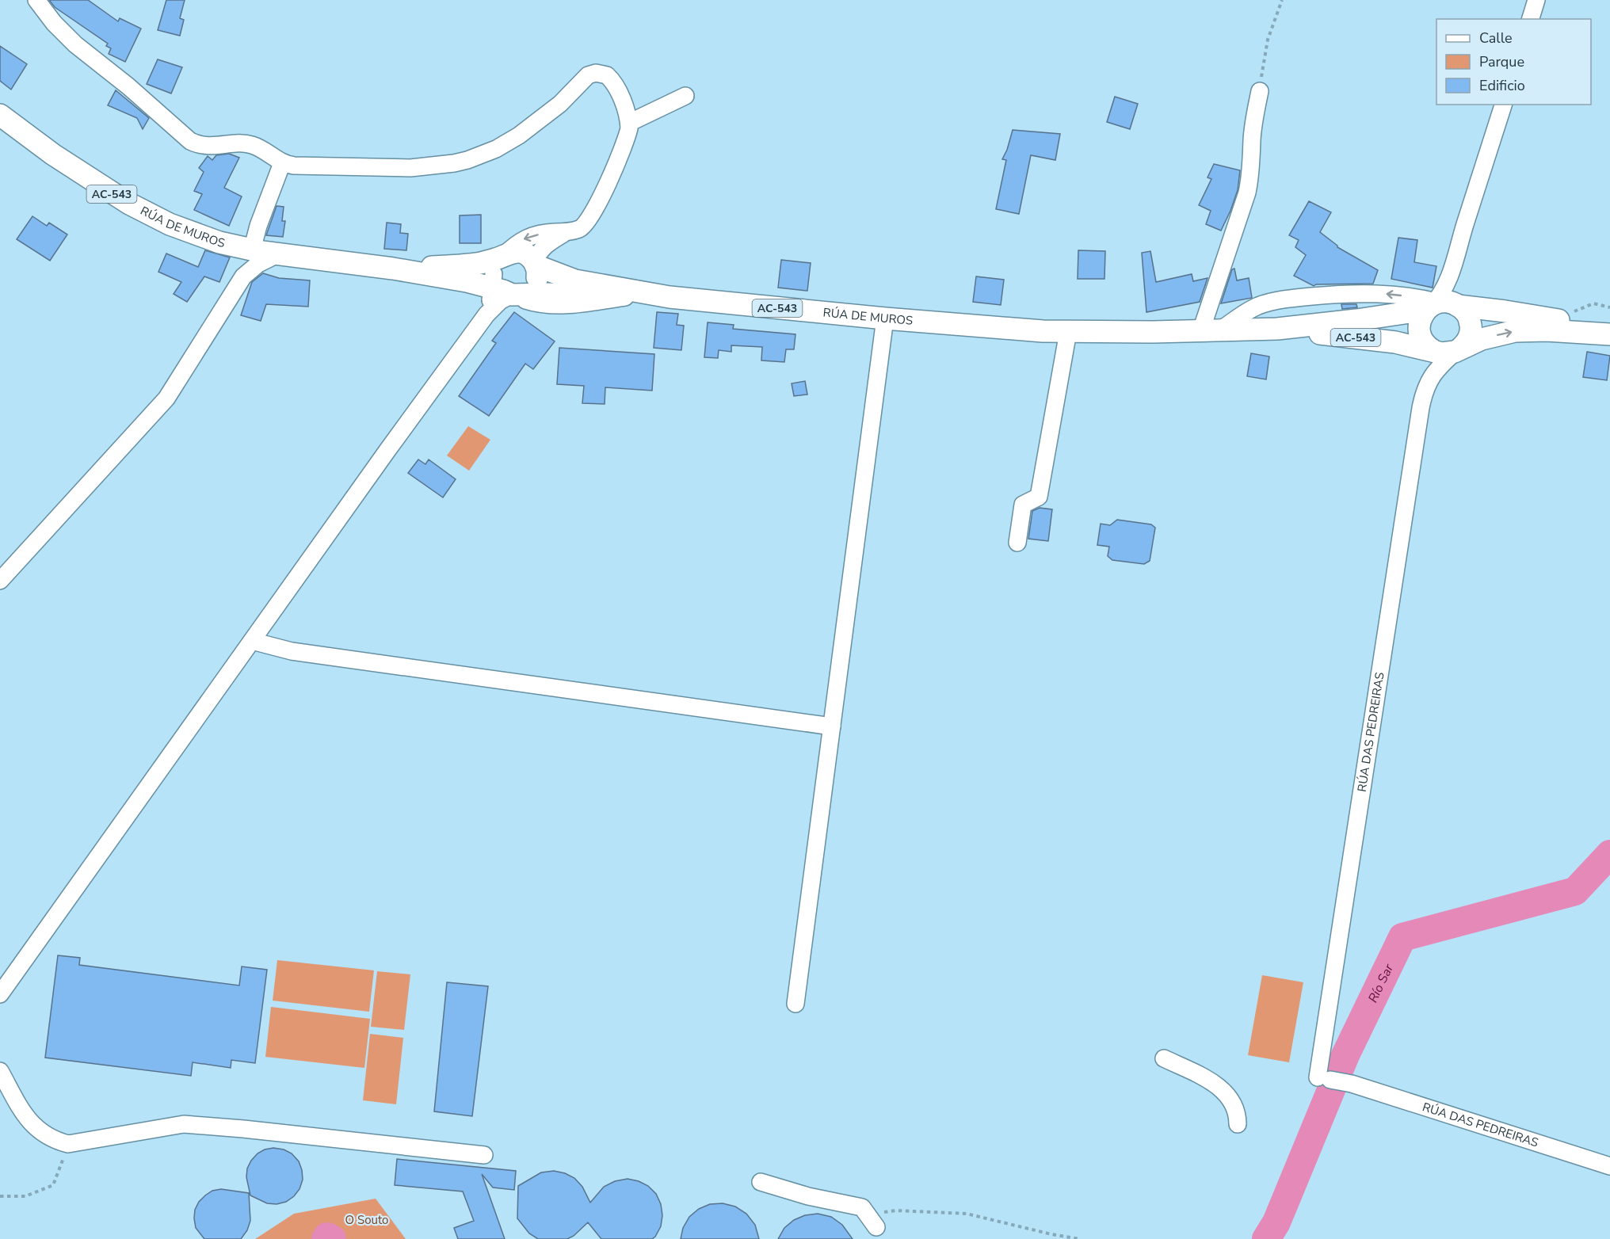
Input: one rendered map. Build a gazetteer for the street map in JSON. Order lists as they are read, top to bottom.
{
  "streets": {
    "main road": ["AC-543", "RÚA DE MUROS"],
    "street": ["RÚA DAS PEDREIRAS"]
  },
  "crossings": [
    ["AC-543", "RÚA DE MUROS"],
    ["AC-543", "RÚA DAS PEDREIRAS"]
  ],
  "water": ["Río Sar"],
  "parks": ["O Souto"],
  "legend": ["Calle", "Parque", "Edificio"]
}
